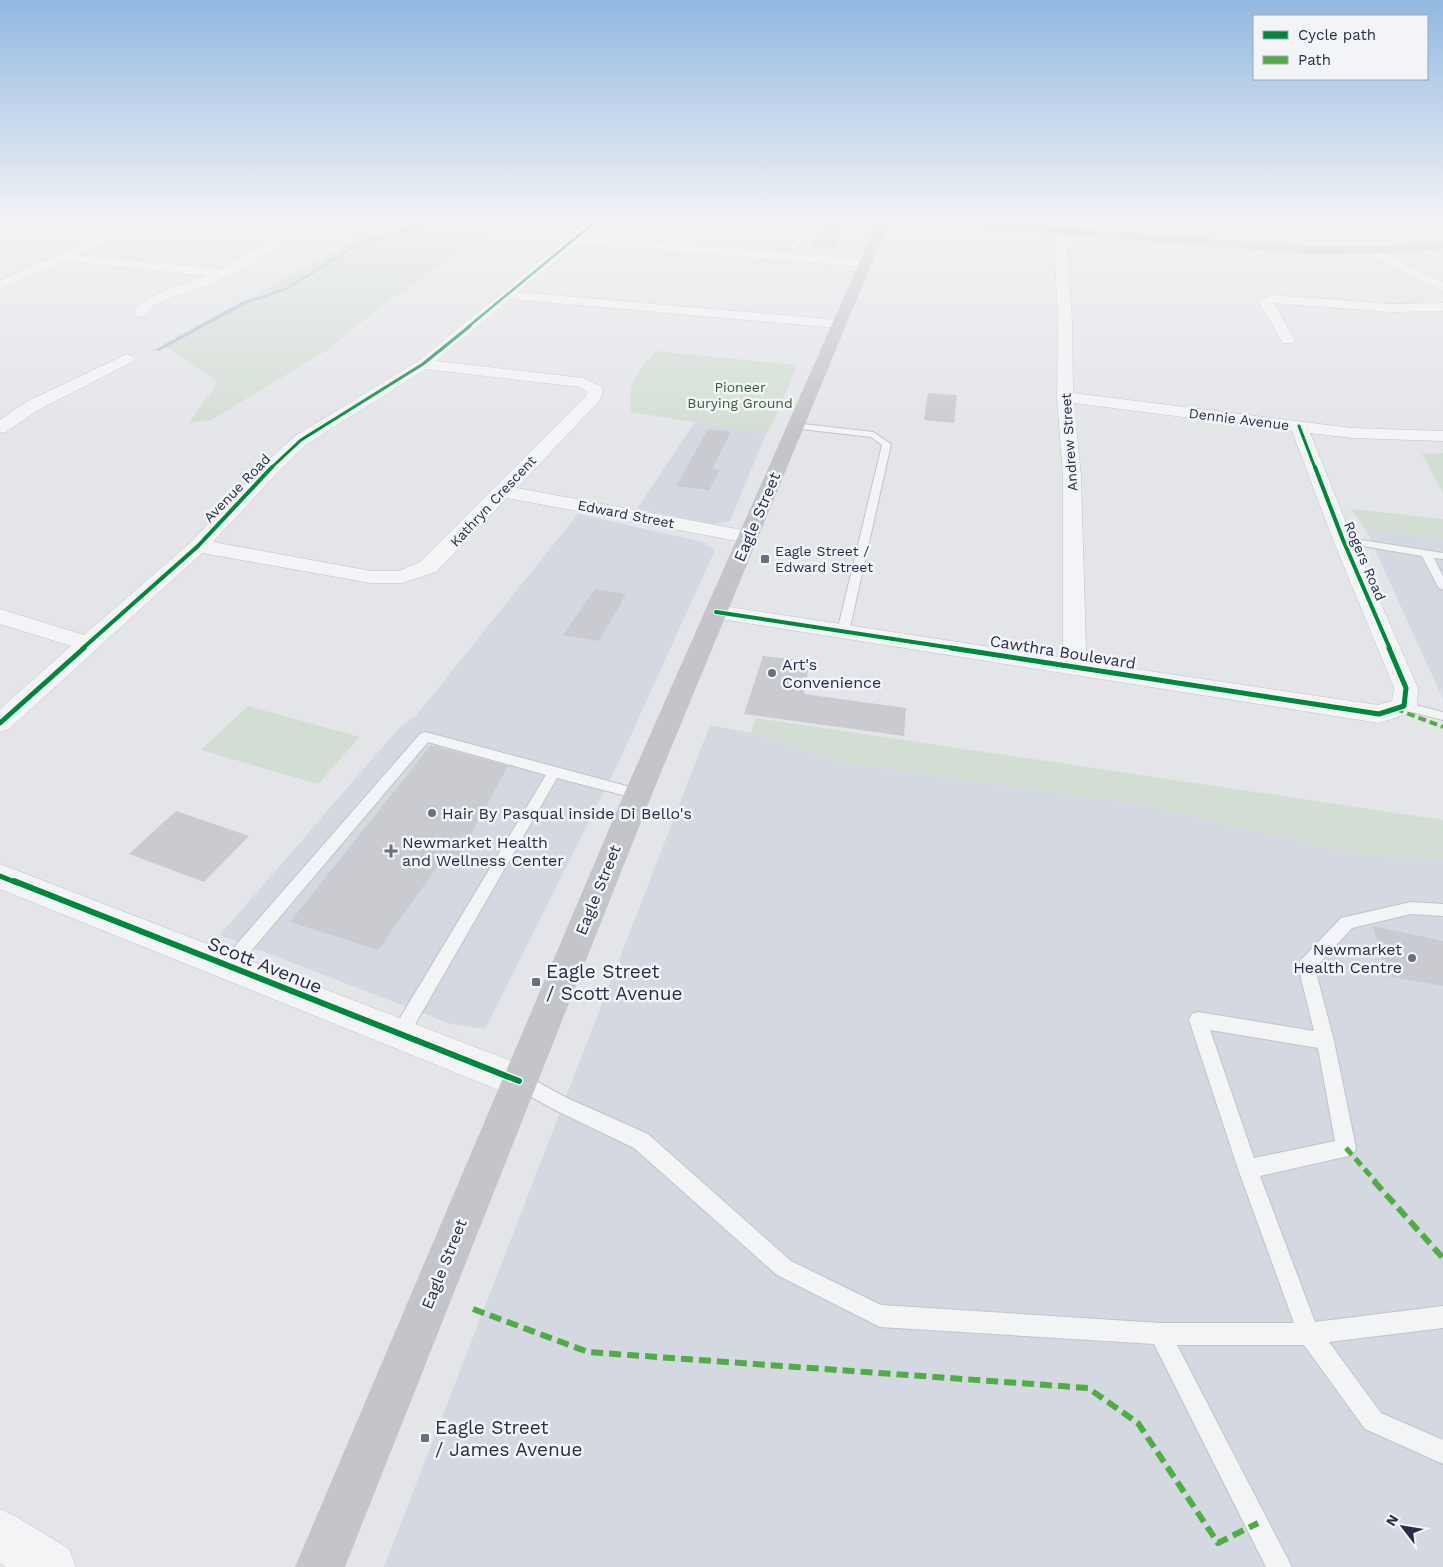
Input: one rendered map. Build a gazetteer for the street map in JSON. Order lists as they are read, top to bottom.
{
  "streets": {
    "main road": ["Eagle Street"],
    "street": [
      "Dennie Avenue",
      "Andrew Street",
      "Avenue Road",
      "Kathryn Crescent",
      "Edward Street",
      "Rogers Road",
      "Cawthra Boulevard",
      "Scott Avenue"
    ]
  },
  "crossings": [
    ["Dennie Avenue", "Andrew Street"],
    ["Dennie Avenue", "Rogers Road"],
    ["Andrew Street", "Cawthra Boulevard"],
    ["Avenue Road", "Kathryn Crescent"],
    ["Kathryn Crescent", "Edward Street"],
    ["Edward Street", "Eagle Street"],
    ["Eagle Street", "Cawthra Boulevard"],
    ["Eagle Street", "Scott Avenue"],
    ["Rogers Road", "Cawthra Boulevard"]
  ],
  "parks": ["Pioneer Burying Ground"],
  "places": {
    "transit": ["Eagle Street / Edward Street", "Eagle Street / Scott Avenue", "Eagle Street / James Avenue"],
    "other": ["Art's Convenience", "Hair By Pasqual inside Di Bello's", "Newmarket Health Centre"],
    "health": ["Newmarket Health and Wellness Center"]
  },
  "legend": ["Cycle path", "Path"],
  "north": "top left"
}
